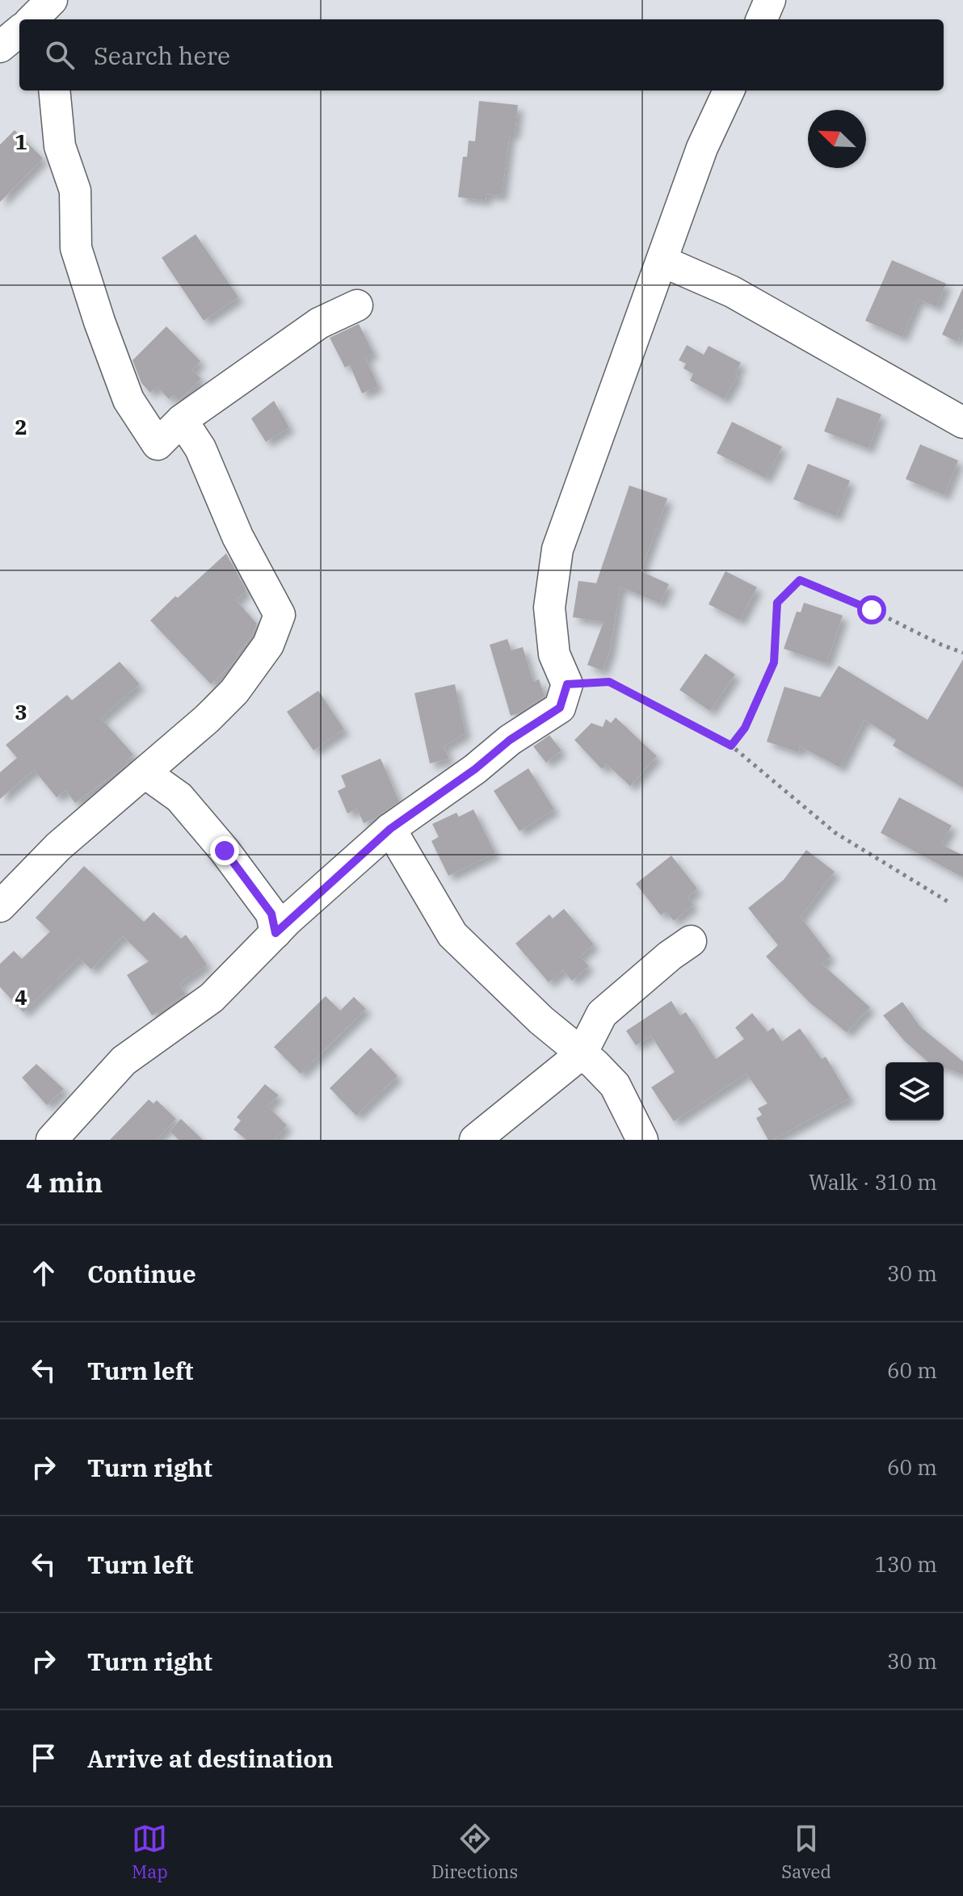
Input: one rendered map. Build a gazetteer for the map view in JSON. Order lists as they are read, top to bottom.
{
  "north": "top left",
  "page": {
    "search": "Search here",
    "heading": ["4 min", "Walk · 310 m"],
    "list": [
      ["Continue", "30 m"],
      ["Turn left", "60 m"],
      ["Turn right", "60 m"],
      ["Turn left", "130 m"],
      ["Turn right", "30 m"],
      "Arrive at destination"
    ],
    "nav": ["Map", "Directions", "Saved"]
  },
  "grid": {
    "rows": [
      "1",
      "2",
      "3",
      "4"
    ]
  }
}
